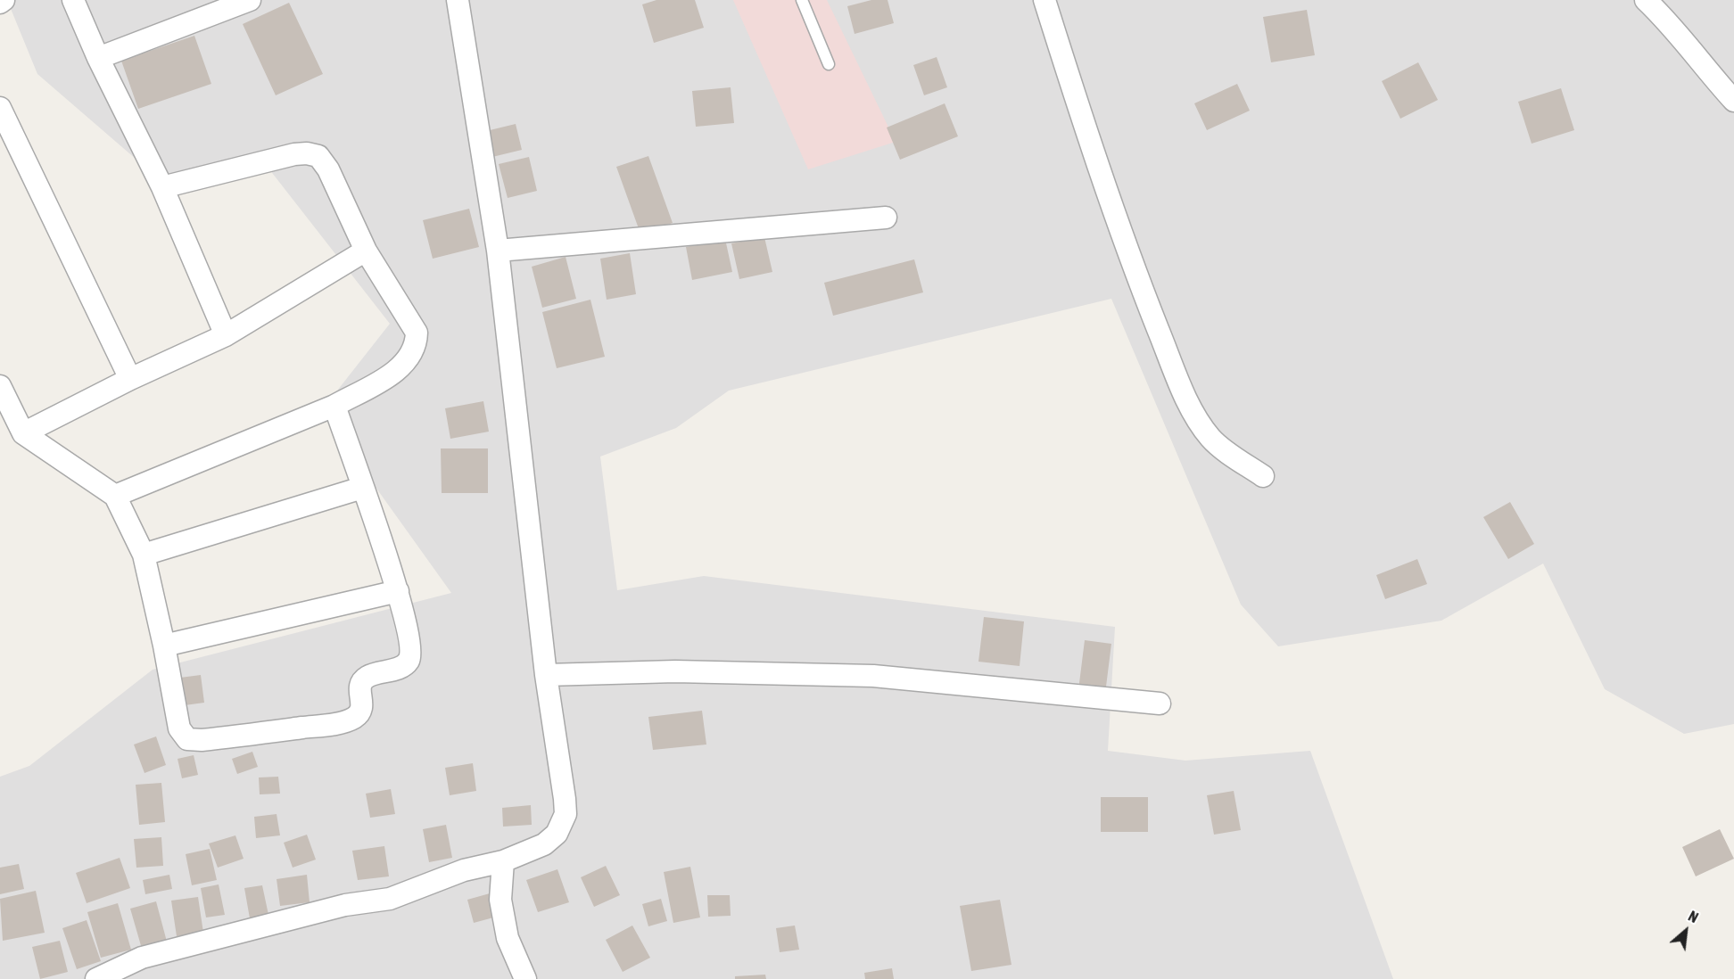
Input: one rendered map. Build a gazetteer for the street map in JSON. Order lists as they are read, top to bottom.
{
  "north": "top right"
}
